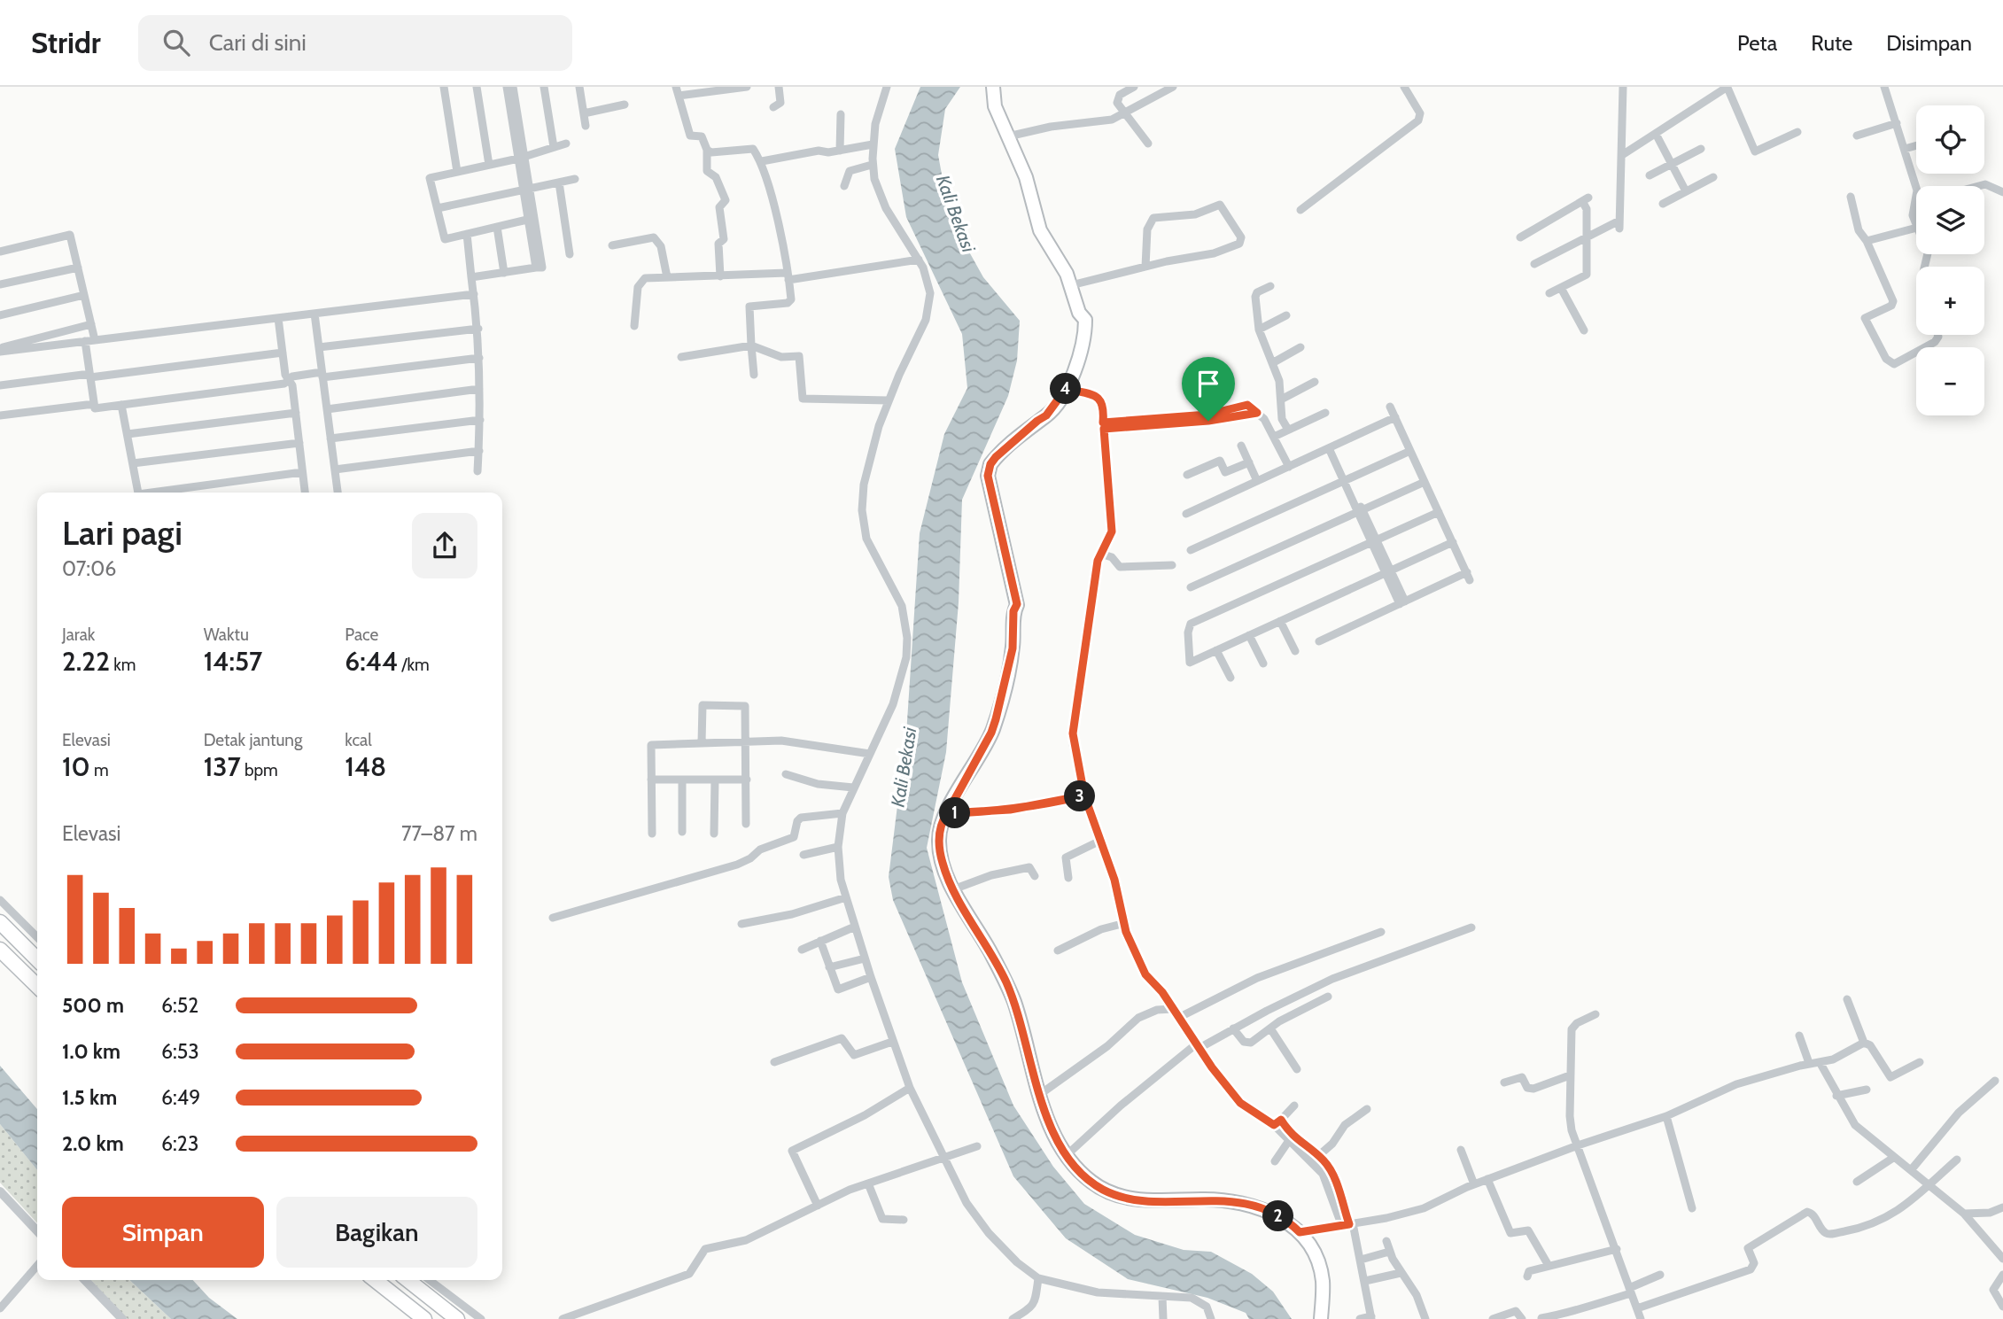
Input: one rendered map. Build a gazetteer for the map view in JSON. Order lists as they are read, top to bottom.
{
  "water": ["Kali Bekasi"],
  "page": {
    "header": "Stridr",
    "search": "Cari di sini",
    "nav": ["Peta", "Rute", "Disimpan"],
    "map_buttons": ["+", "−"],
    "pins": [
      "4",
      "3",
      "1",
      "2"
    ],
    "heading": ["Lari pagi", "07:06"],
    "stats": [
      ["Jarak", "2.22 km"],
      ["Waktu", "14:57"],
      ["Pace", "6:44 /km"],
      ["Elevasi", "10 m"],
      ["Detak jantung", "137 bpm"],
      ["kcal", "148"]
    ],
    "chart": ["Elevasi", "77–87 m"],
    "list": [
      {
        "name": "500 m",
        "note": "6:52"
      },
      {
        "name": "1.0 km",
        "note": "6:53"
      },
      {
        "name": "1.5 km",
        "note": "6:49"
      },
      {
        "name": "2.0 km",
        "note": "6:23"
      }
    ],
    "buttons": ["Simpan", "Bagikan"]
  }
}
